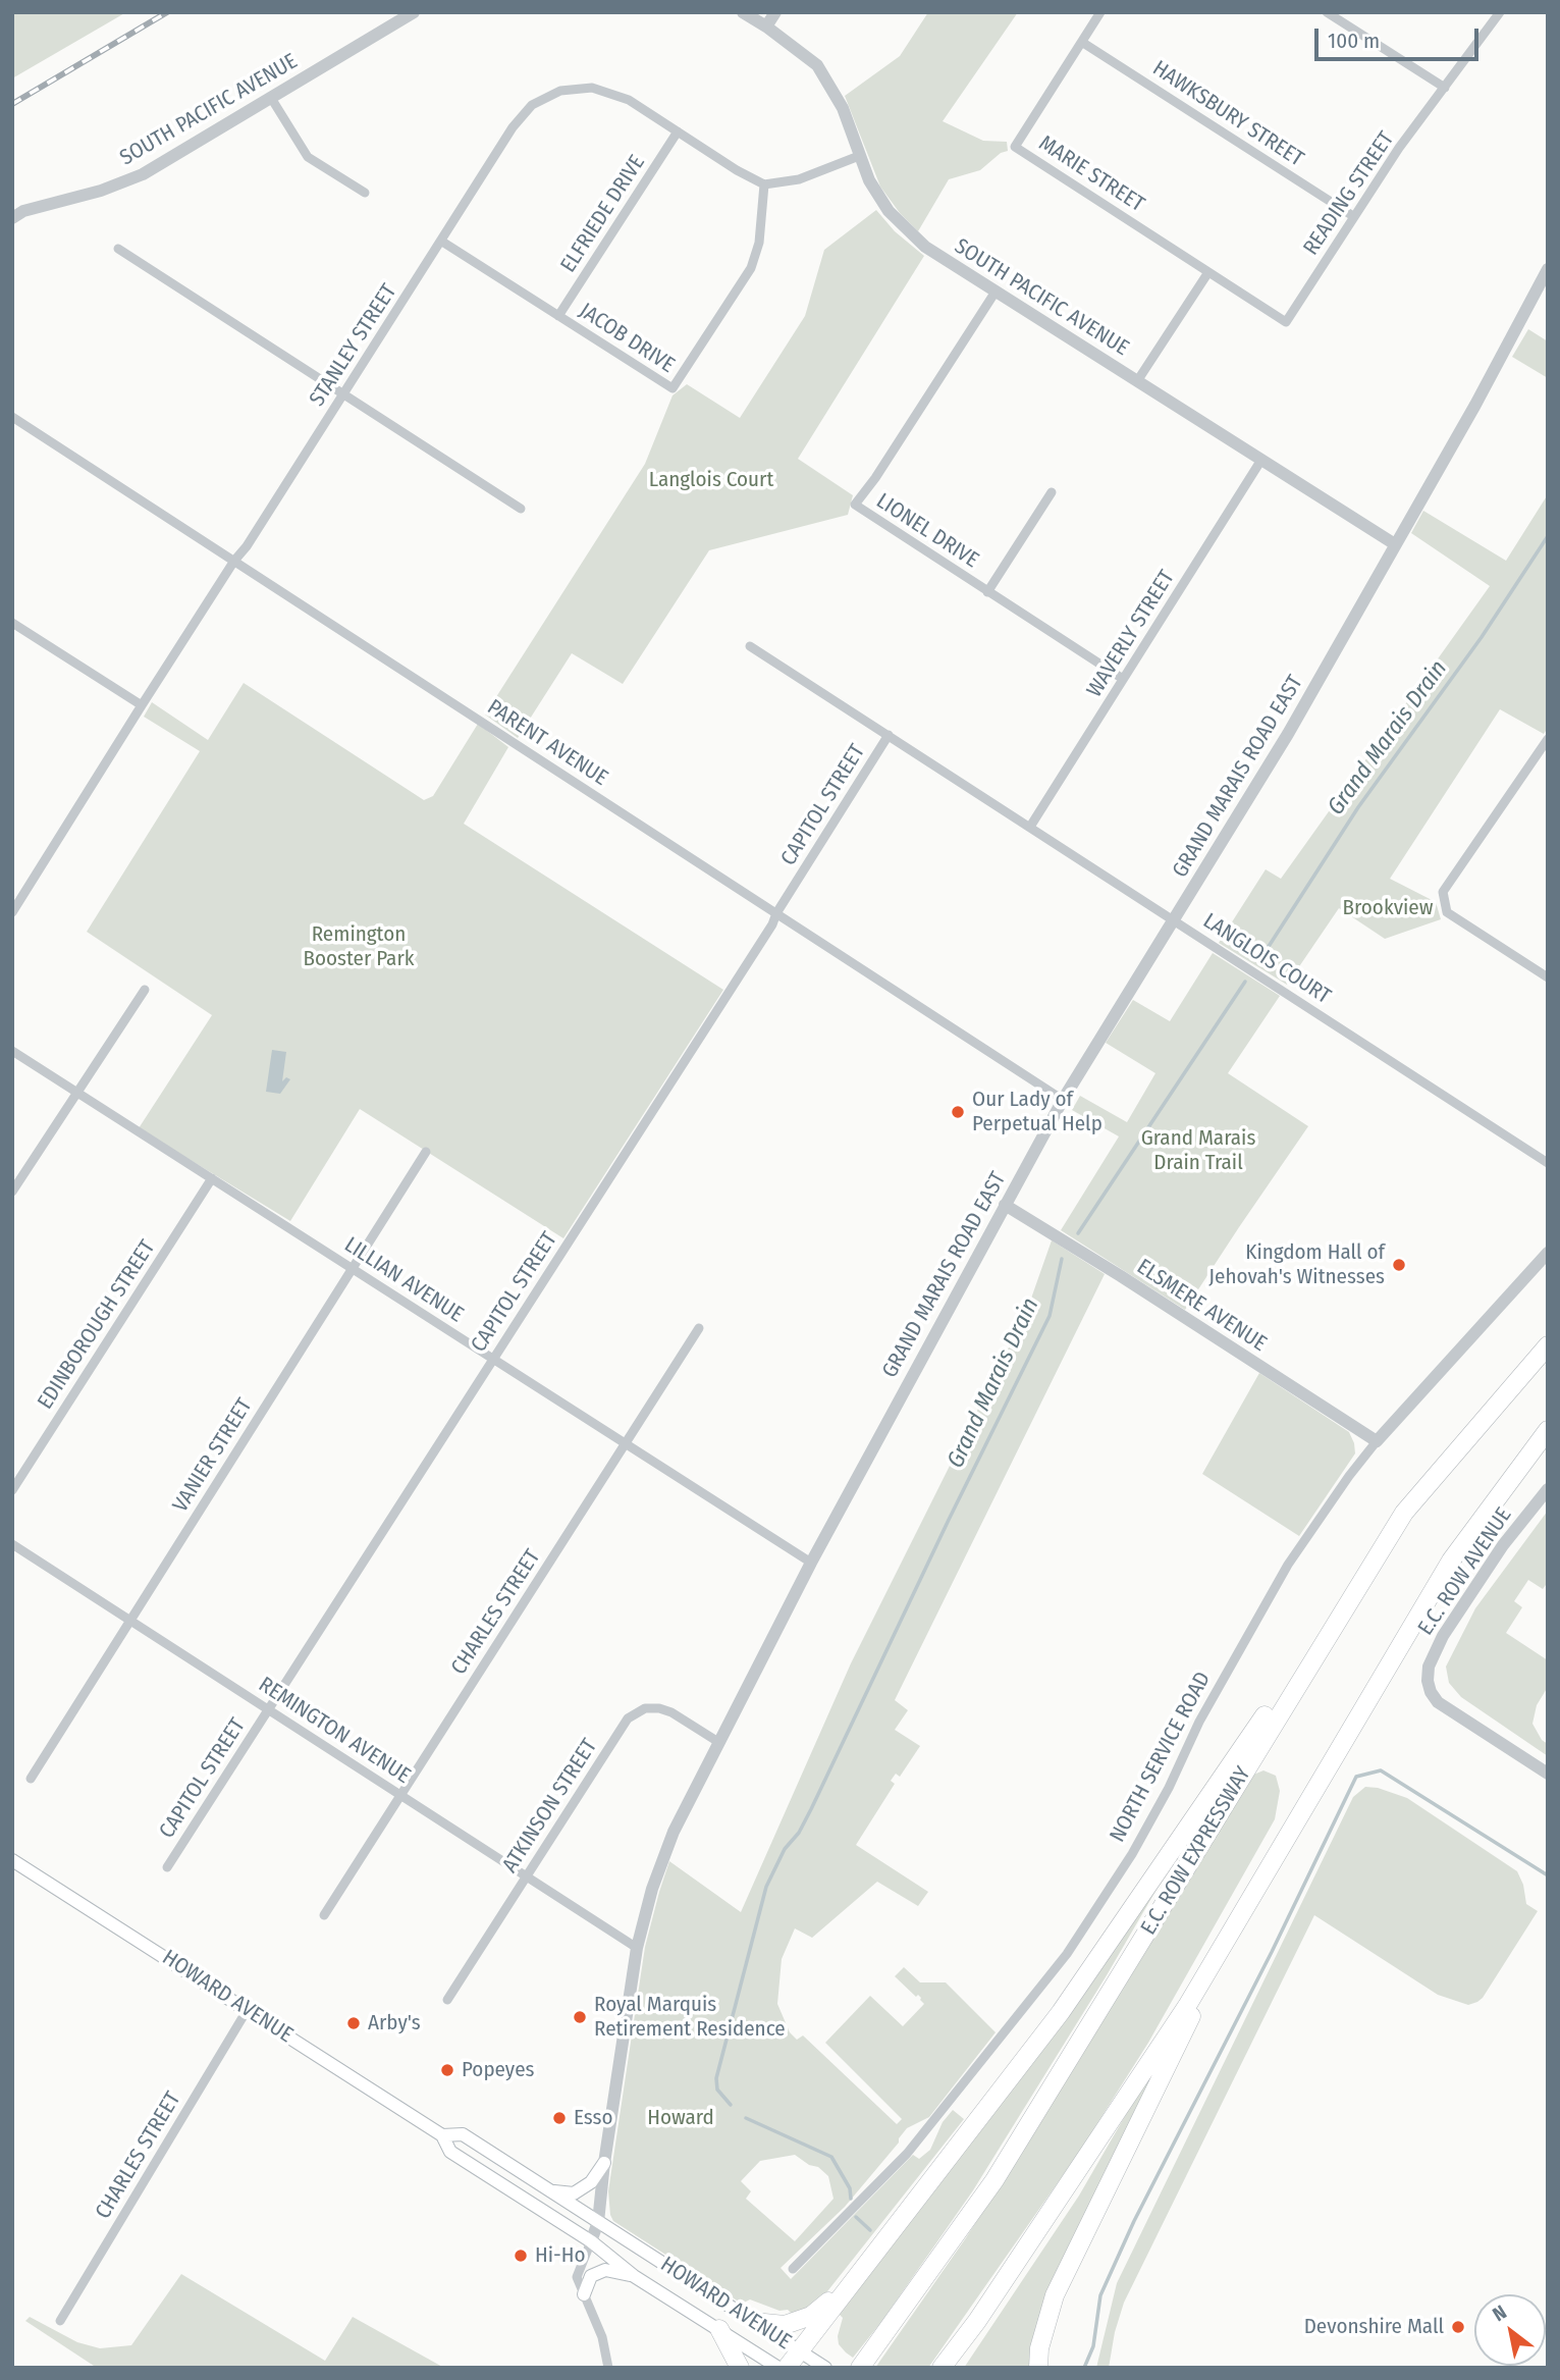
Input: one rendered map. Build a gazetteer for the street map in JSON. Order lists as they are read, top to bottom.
{
  "streets": {
    "highway": ["E.C. ROW EXPRESSWAY"],
    "main road": ["HOWARD AVENUE"],
    "street": [
      "SOUTH PACIFIC AVENUE",
      "HAWKSBURY STREET",
      "MARIE STREET",
      "READING STREET",
      "ELFRIEDE DRIVE",
      "JACOB DRIVE",
      "STANLEY STREET",
      "LIONEL DRIVE",
      "WAVERLY STREET",
      "PARENT AVENUE",
      "GRAND MARAIS ROAD EAST",
      "CAPITOL STREET",
      "LANGLOIS COURT",
      "LILLIAN AVENUE",
      "ELSMERE AVENUE",
      "EDINBOROUGH STREET",
      "VANIER STREET",
      "E.C. ROW AVENUE",
      "CHARLES STREET",
      "REMINGTON AVENUE",
      "NORTH SERVICE ROAD",
      "ATKINSON STREET"
    ]
  },
  "crossings": [
    ["SOUTH PACIFIC AVENUE", "LIONEL DRIVE"],
    ["SOUTH PACIFIC AVENUE", "WAVERLY STREET"],
    ["SOUTH PACIFIC AVENUE", "GRAND MARAIS ROAD EAST"],
    ["HAWKSBURY STREET", "MARIE STREET"],
    ["HAWKSBURY STREET", "READING STREET"],
    ["MARIE STREET", "READING STREET"],
    ["ELFRIEDE DRIVE", "JACOB DRIVE"],
    ["ELFRIEDE DRIVE", "STANLEY STREET"],
    ["JACOB DRIVE", "STANLEY STREET"],
    ["STANLEY STREET", "PARENT AVENUE"],
    ["LIONEL DRIVE", "WAVERLY STREET"],
    ["WAVERLY STREET", "LANGLOIS COURT"],
    ["PARENT AVENUE", "GRAND MARAIS ROAD EAST"],
    ["PARENT AVENUE", "CAPITOL STREET"],
    ["GRAND MARAIS ROAD EAST", "LANGLOIS COURT"],
    ["GRAND MARAIS ROAD EAST", "LILLIAN AVENUE"],
    ["GRAND MARAIS ROAD EAST", "ELSMERE AVENUE"],
    ["GRAND MARAIS ROAD EAST", "REMINGTON AVENUE"],
    ["GRAND MARAIS ROAD EAST", "ATKINSON STREET"],
    ["GRAND MARAIS ROAD EAST", "HOWARD AVENUE"],
    ["CAPITOL STREET", "LANGLOIS COURT"],
    ["CAPITOL STREET", "LILLIAN AVENUE"],
    ["CAPITOL STREET", "REMINGTON AVENUE"],
    ["LILLIAN AVENUE", "EDINBOROUGH STREET"],
    ["LILLIAN AVENUE", "VANIER STREET"],
    ["LILLIAN AVENUE", "CHARLES STREET"],
    ["ELSMERE AVENUE", "NORTH SERVICE ROAD"],
    ["VANIER STREET", "REMINGTON AVENUE"],
    ["CHARLES STREET", "REMINGTON AVENUE"],
    ["CHARLES STREET", "HOWARD AVENUE"],
    ["REMINGTON AVENUE", "ATKINSON STREET"]
  ],
  "water": ["Grand Marais Drain"],
  "parks": [
    "Langlois Court",
    "Brookview",
    "Remington Booster Park",
    "Grand Marais Drain Trail",
    "Howard"
  ],
  "places": [
    "Our Lady of Perpetual Help",
    "Kingdom Hall of Jehovah's Witnesses",
    "Royal Marquis Retirement Residence",
    "Arby's",
    "Popeyes",
    "Esso",
    "Hi-Ho",
    "Devonshire Mall"
  ],
  "scale_bar": "100 m",
  "north": "top left"
}
